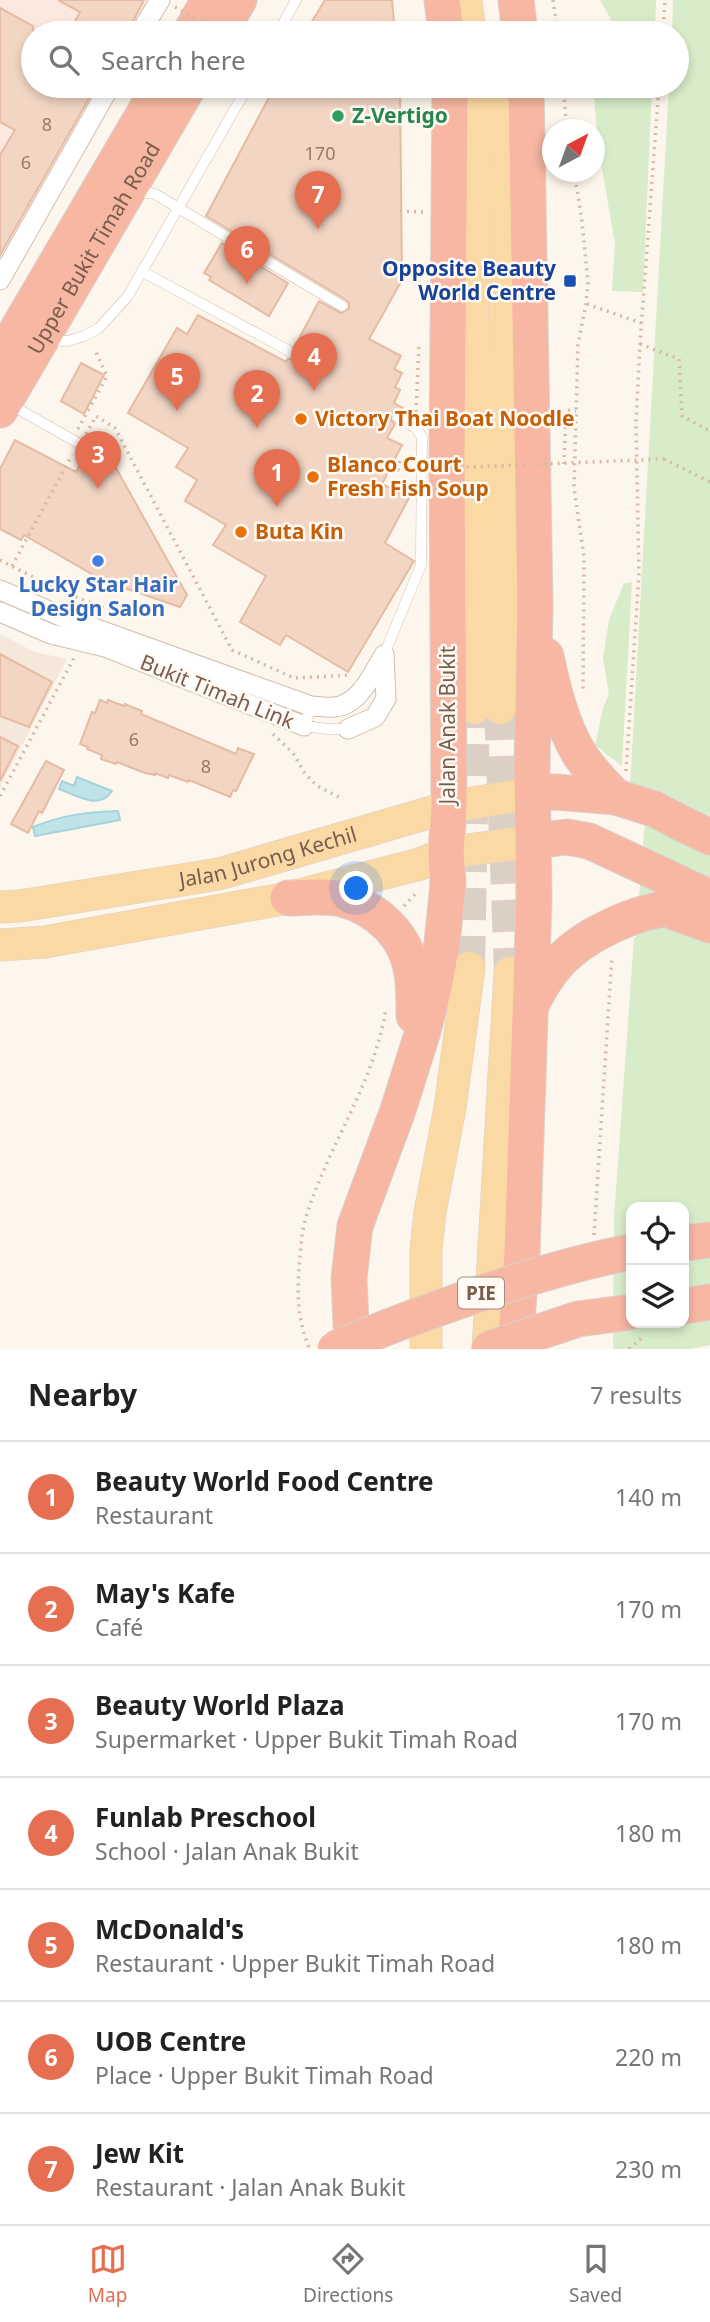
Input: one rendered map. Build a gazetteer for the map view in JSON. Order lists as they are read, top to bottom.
{
  "streets": {
    "highway": ["Upper Bukit Timah Road", "Jalan Anak Bukit", "PIE"],
    "main road": ["Jalan Jurong Kechil"],
    "street": ["Bukit Timah Link"]
  },
  "crossings": [
    ["Jalan Anak Bukit", "Jalan Jurong Kechil"]
  ],
  "places": {
    "other": [
      "Z-Vertigo",
      "Victory Thai Boat Noodle",
      "Blanco Court Fresh Fish Soup",
      "Buta Kin",
      "Lucky Star Hair Design Salon"
    ],
    "transit": ["Opposite Beauty World Centre"]
  },
  "house_numbers": [
    "8",
    "170",
    "6",
    "6",
    "8"
  ],
  "north": "top right",
  "page": {
    "search": "Search here",
    "pins": [
      "7",
      "6",
      "4",
      "5",
      "2",
      "3",
      "1"
    ],
    "heading": ["Nearby", "7 results"],
    "list": [
      {
        "mark": "1",
        "name": "Beauty World Food Centre",
        "note": "Restaurant",
        "value": "140 m"
      },
      {
        "mark": "2",
        "name": "May's Kafe",
        "note": "Café",
        "value": "170 m"
      },
      {
        "mark": "3",
        "name": "Beauty World Plaza",
        "note": "Supermarket · Upper Bukit Timah Road",
        "value": "170 m"
      },
      {
        "mark": "4",
        "name": "Funlab Preschool",
        "note": "School · Jalan Anak Bukit",
        "value": "180 m"
      },
      {
        "mark": "5",
        "name": "McDonald's",
        "note": "Restaurant · Upper Bukit Timah Road",
        "value": "180 m"
      },
      {
        "mark": "6",
        "name": "UOB Centre",
        "note": "Place · Upper Bukit Timah Road",
        "value": "220 m"
      },
      {
        "mark": "7",
        "name": "Jew Kit",
        "note": "Restaurant · Jalan Anak Bukit",
        "value": "230 m"
      }
    ],
    "nav": ["Map", "Directions", "Saved"]
  }
}
